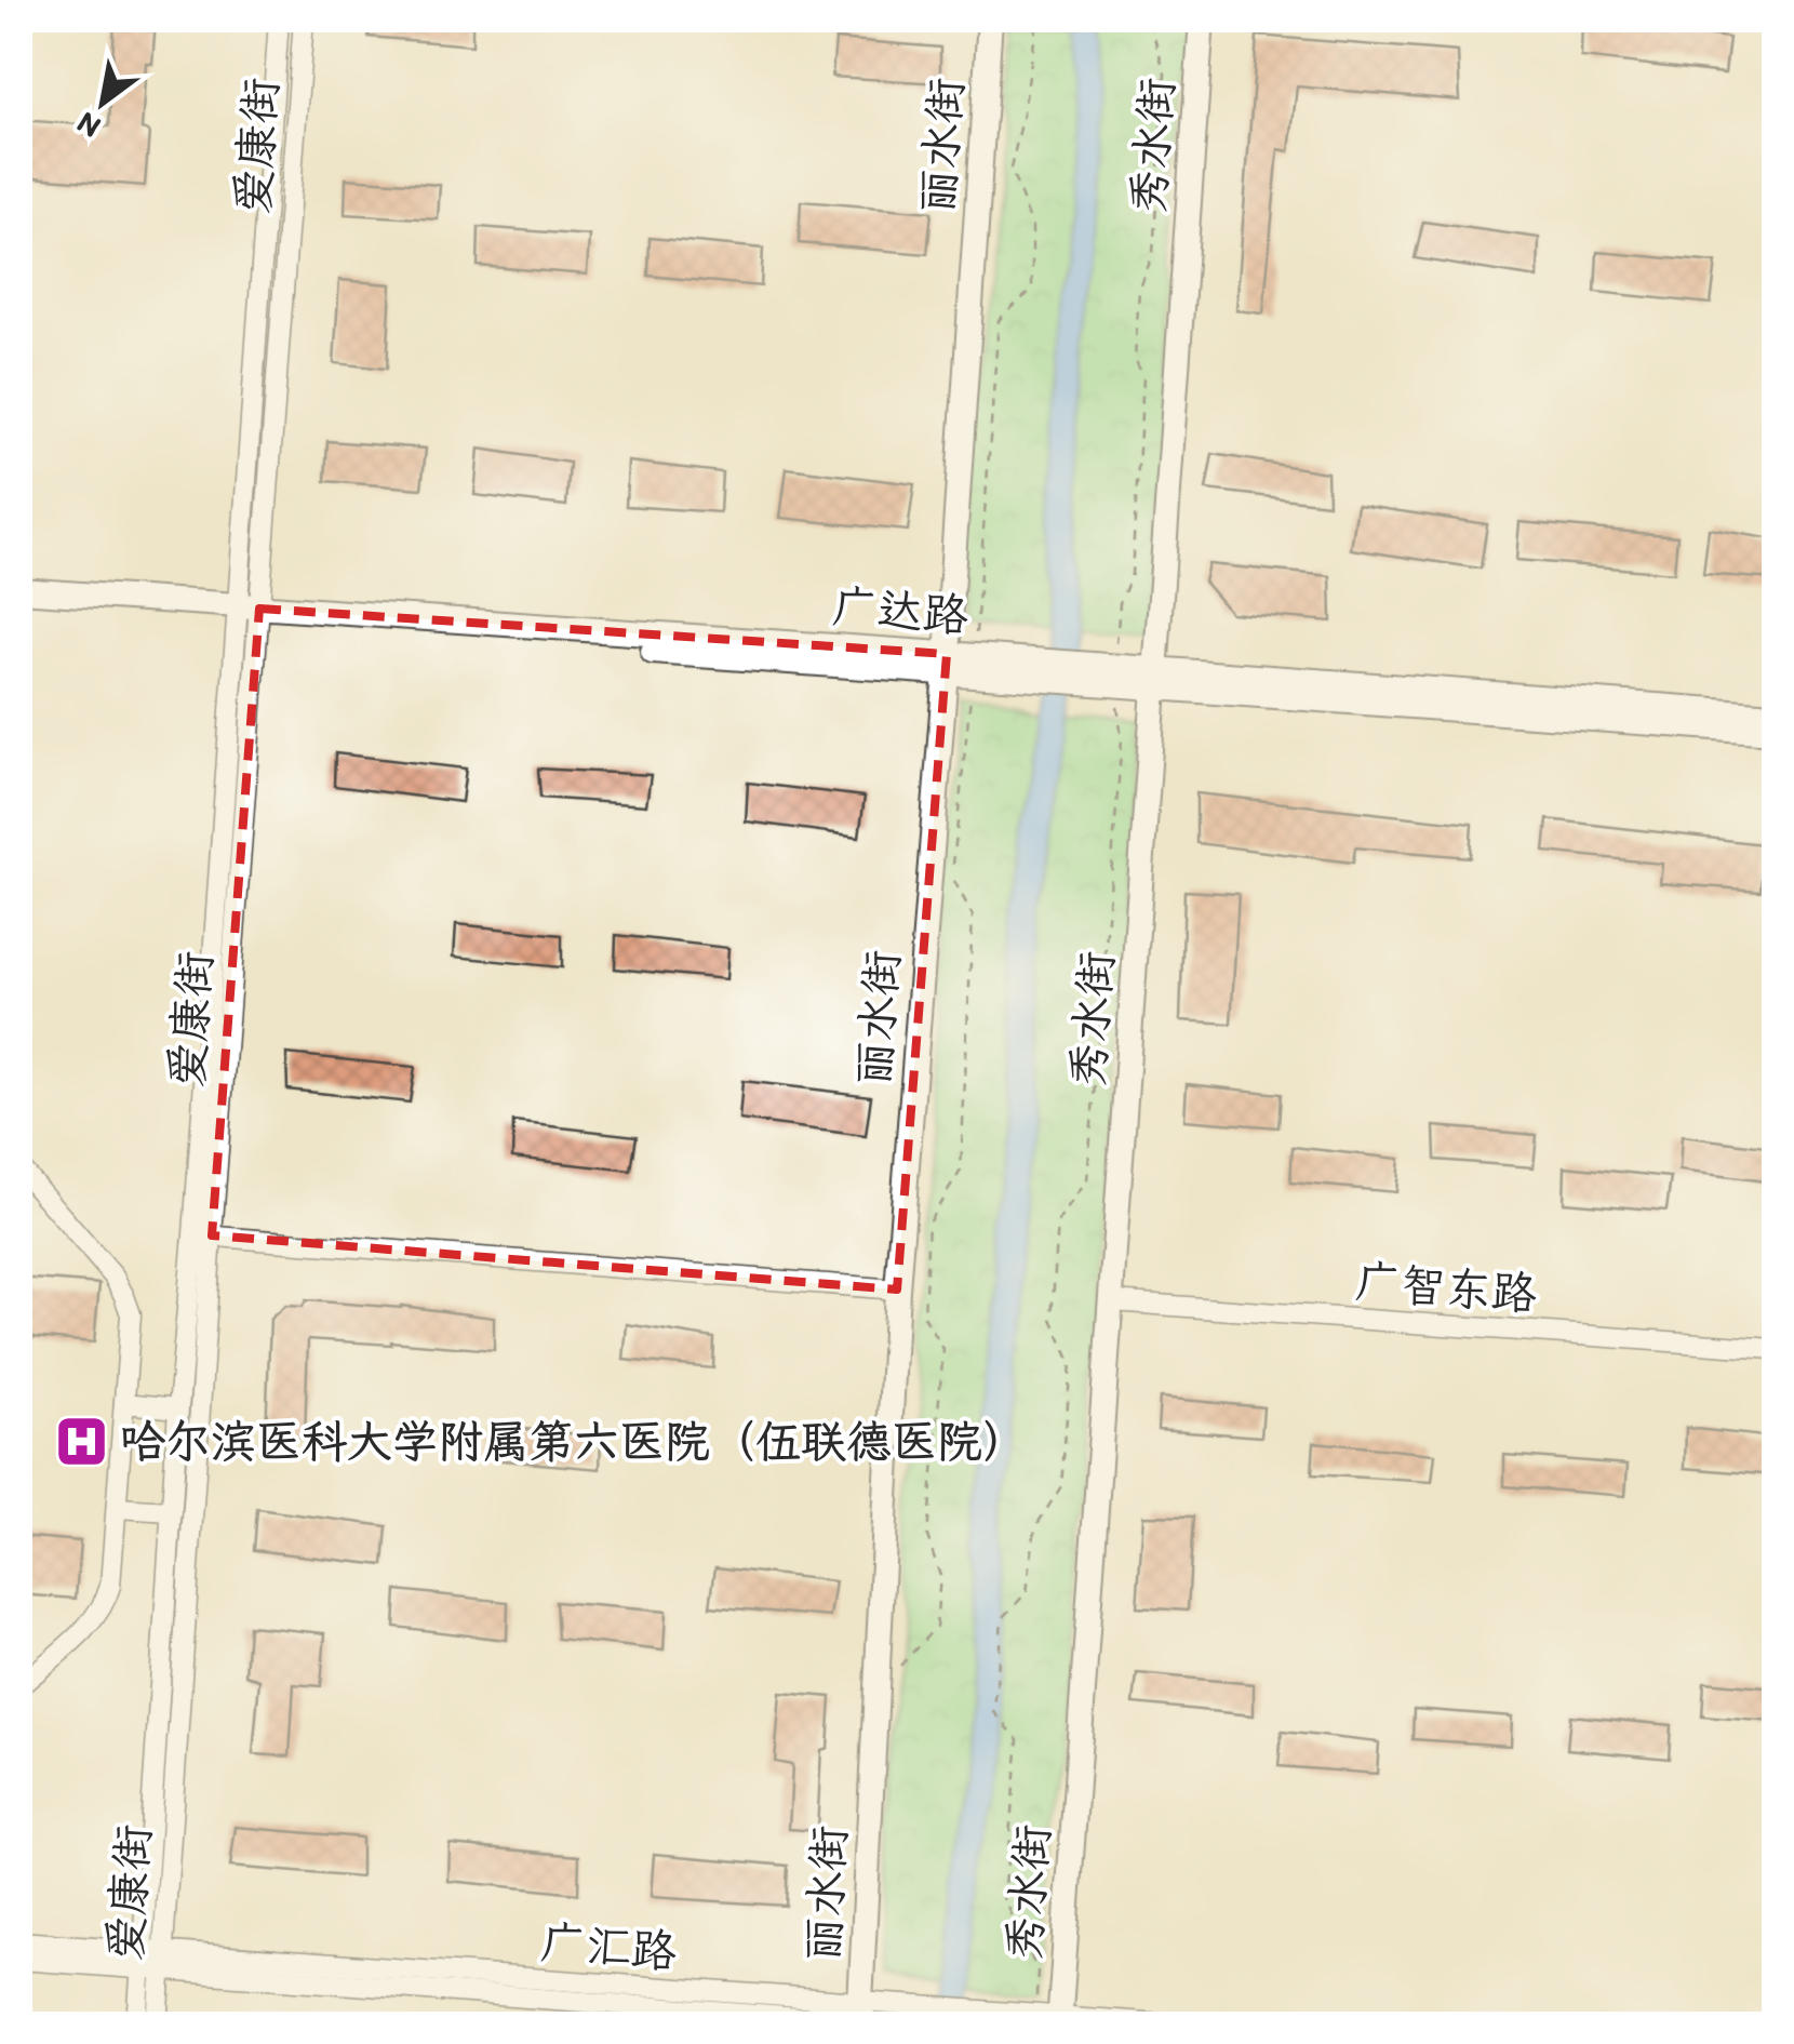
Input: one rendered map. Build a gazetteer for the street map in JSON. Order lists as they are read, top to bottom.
{
  "streets": {
    "main road": ["丽水街", "秀水街", "广达路"],
    "street": ["爱康街", "广智东路", "广汇路"]
  },
  "crossings": [
    ["爱康街", "广达路"],
    ["爱康街", "广汇路"],
    ["丽水街", "广达路"],
    ["丽水街", "广汇路"],
    ["秀水街", "广达路"],
    ["秀水街", "广智东路"],
    ["秀水街", "广汇路"]
  ],
  "places": {
    "hospital": ["哈尔滨医科大学附属第六医院（伍联德医院）"]
  },
  "north": "bottom left"
}
